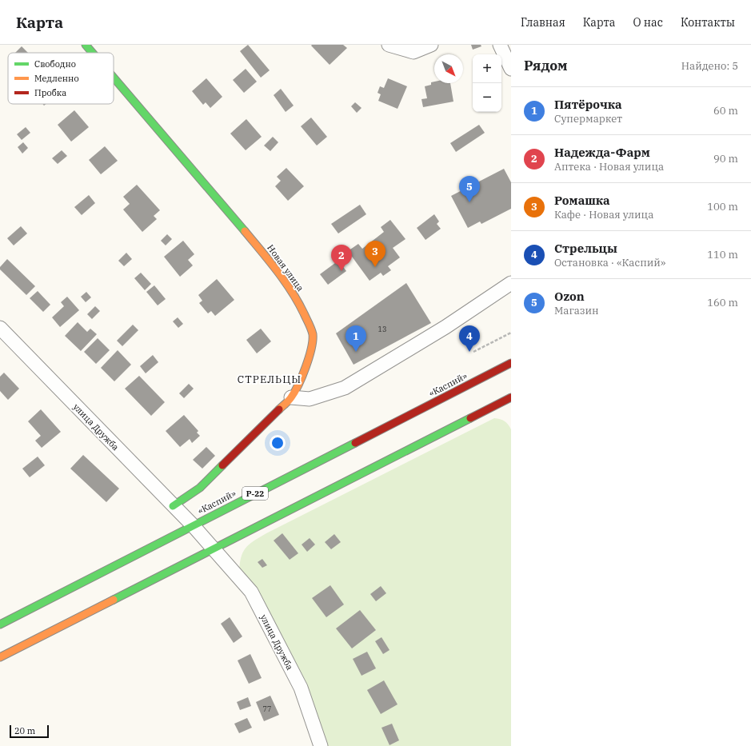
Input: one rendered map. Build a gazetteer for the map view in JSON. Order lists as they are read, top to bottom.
{
  "streets": {
    "main road": ["Новая улица", "«Каспий»", "Р-22"],
    "street": ["улица Дружба"]
  },
  "crossings": [
    ["Новая улица", "улица Дружба"],
    ["«Каспий»", "улица Дружба"]
  ],
  "districts": ["СТРЕЛЬЦЫ"],
  "house_numbers": ["13", "77"],
  "legend": ["Свободно", "Медленно", "Пробка"],
  "scale_bar": "20 m",
  "north": "bottom right",
  "page": {
    "header": "Карта",
    "nav": [
      "Главная",
      "Карта",
      "О нас",
      "Контакты"
    ],
    "heading": ["Рядом", "Найдено: 5"],
    "map_buttons": ["+", "−"],
    "list": [
      {
        "mark": "1",
        "name": "Пятёрочка",
        "note": "Супермаркет",
        "value": "60 m"
      },
      {
        "mark": "2",
        "name": "Надежда-Фарм",
        "note": "Аптека · Новая улица",
        "value": "90 m"
      },
      {
        "mark": "3",
        "name": "Ромашка",
        "note": "Кафе · Новая улица",
        "value": "100 m"
      },
      {
        "mark": "4",
        "name": "Стрельцы",
        "note": "Остановка · «Каспий»",
        "value": "110 m"
      },
      {
        "mark": "5",
        "name": "Ozon",
        "note": "Магазин",
        "value": "160 m"
      }
    ],
    "pins": [
      "5",
      "3",
      "2",
      "1",
      "4"
    ],
    "scale": "20 m"
  }
}
